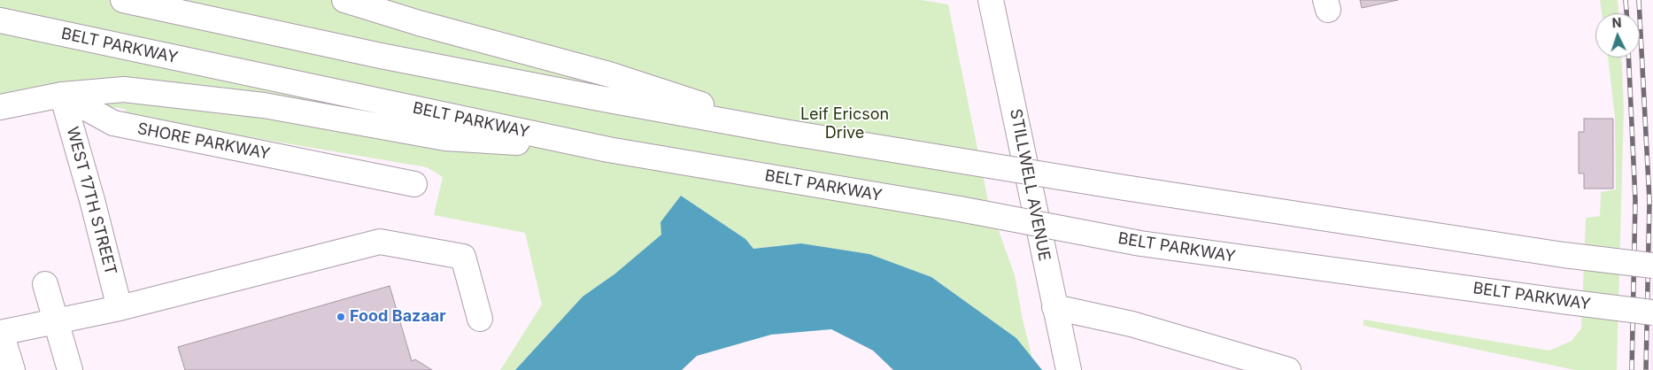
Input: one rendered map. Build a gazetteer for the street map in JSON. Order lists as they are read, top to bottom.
{
  "streets": {
    "main road": [
      "BELT PARKWAY",
      "SHORE PARKWAY",
      "STILLWELL AVENUE",
      "WEST 17TH STREET"
    ]
  },
  "crossings": [
    ["SHORE PARKWAY", "WEST 17TH STREET"]
  ],
  "parks": ["Leif Ericson Drive"],
  "places": ["Food Bazaar"],
  "north": "top"
}
